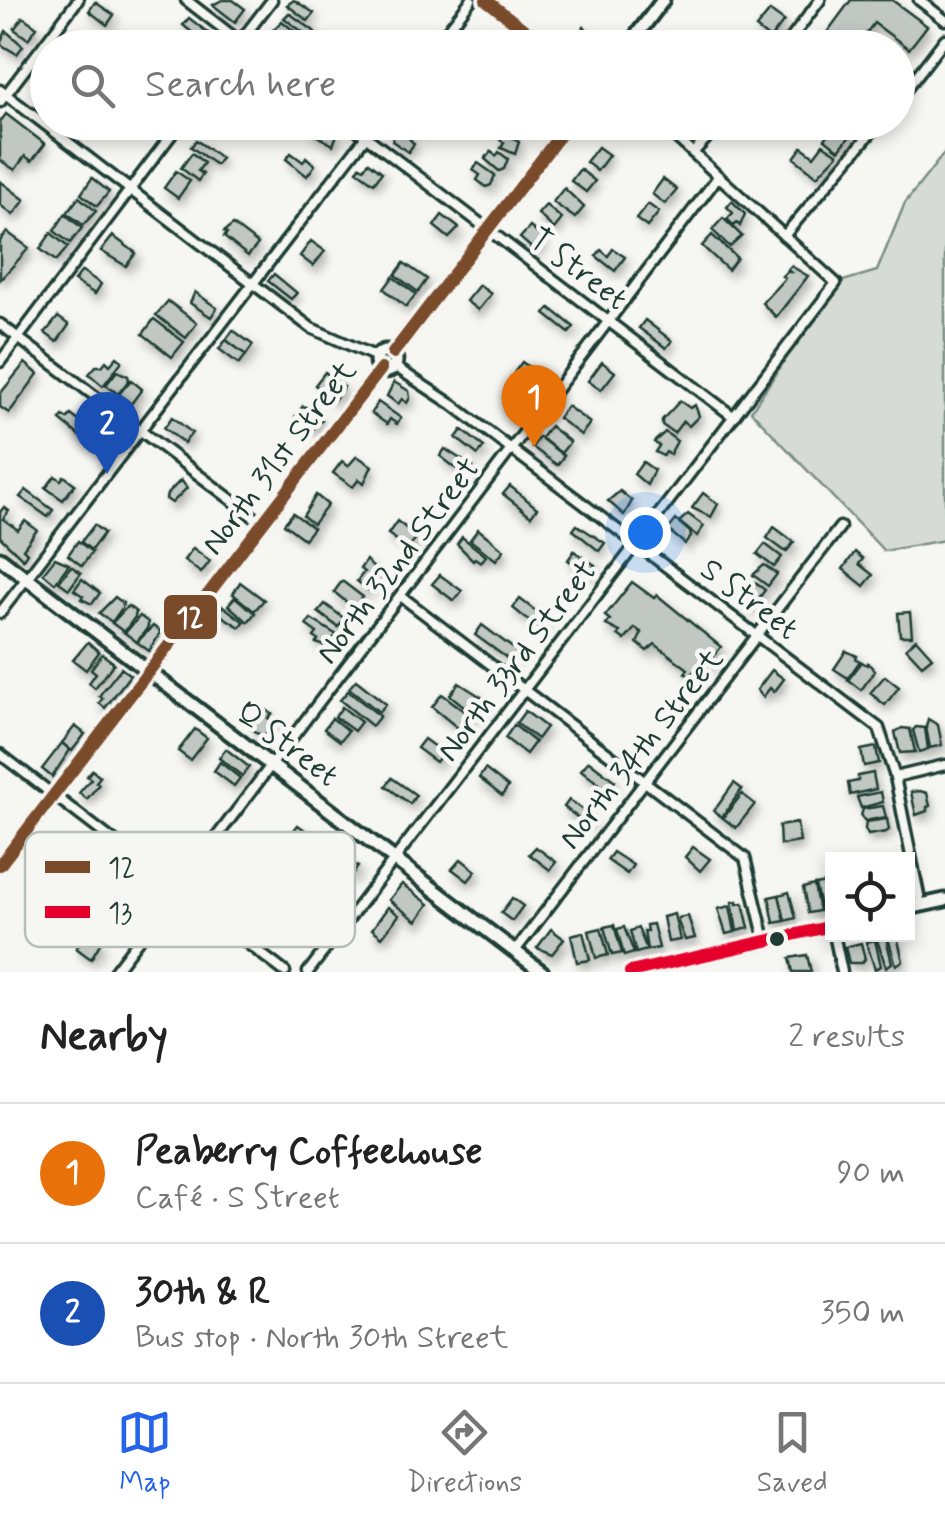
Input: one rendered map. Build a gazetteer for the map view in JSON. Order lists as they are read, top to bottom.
{
  "streets": {
    "street": [
      "T Street",
      "North 31st Street",
      "North 32nd Street",
      "S Street",
      "North 33rd Street",
      "Q Street",
      "North 34th Street"
    ]
  },
  "crossings": [
    ["T Street", "North 31st Street"],
    ["T Street", "North 32nd Street"],
    ["T Street", "North 33rd Street"],
    ["North 31st Street", "S Street"],
    ["North 31st Street", "Q Street"],
    ["North 32nd Street", "S Street"],
    ["North 32nd Street", "Q Street"],
    ["S Street", "North 33rd Street"],
    ["S Street", "North 34th Street"],
    ["North 33rd Street", "Q Street"],
    ["Q Street", "North 34th Street"]
  ],
  "lines": ["transit line 12", "transit line 13"],
  "legend": ["12", "13"],
  "page": {
    "search": "Search here",
    "pins": ["1", "2"],
    "heading": ["Nearby", "2 results"],
    "list": [
      {
        "mark": "1",
        "name": "Peaberry Coffeehouse",
        "note": "Café · S Street",
        "value": "90 m"
      },
      {
        "mark": "2",
        "name": "30th & R",
        "note": "Bus stop · North 30th Street",
        "value": "350 m"
      }
    ],
    "nav": ["Map", "Directions", "Saved"]
  }
}
